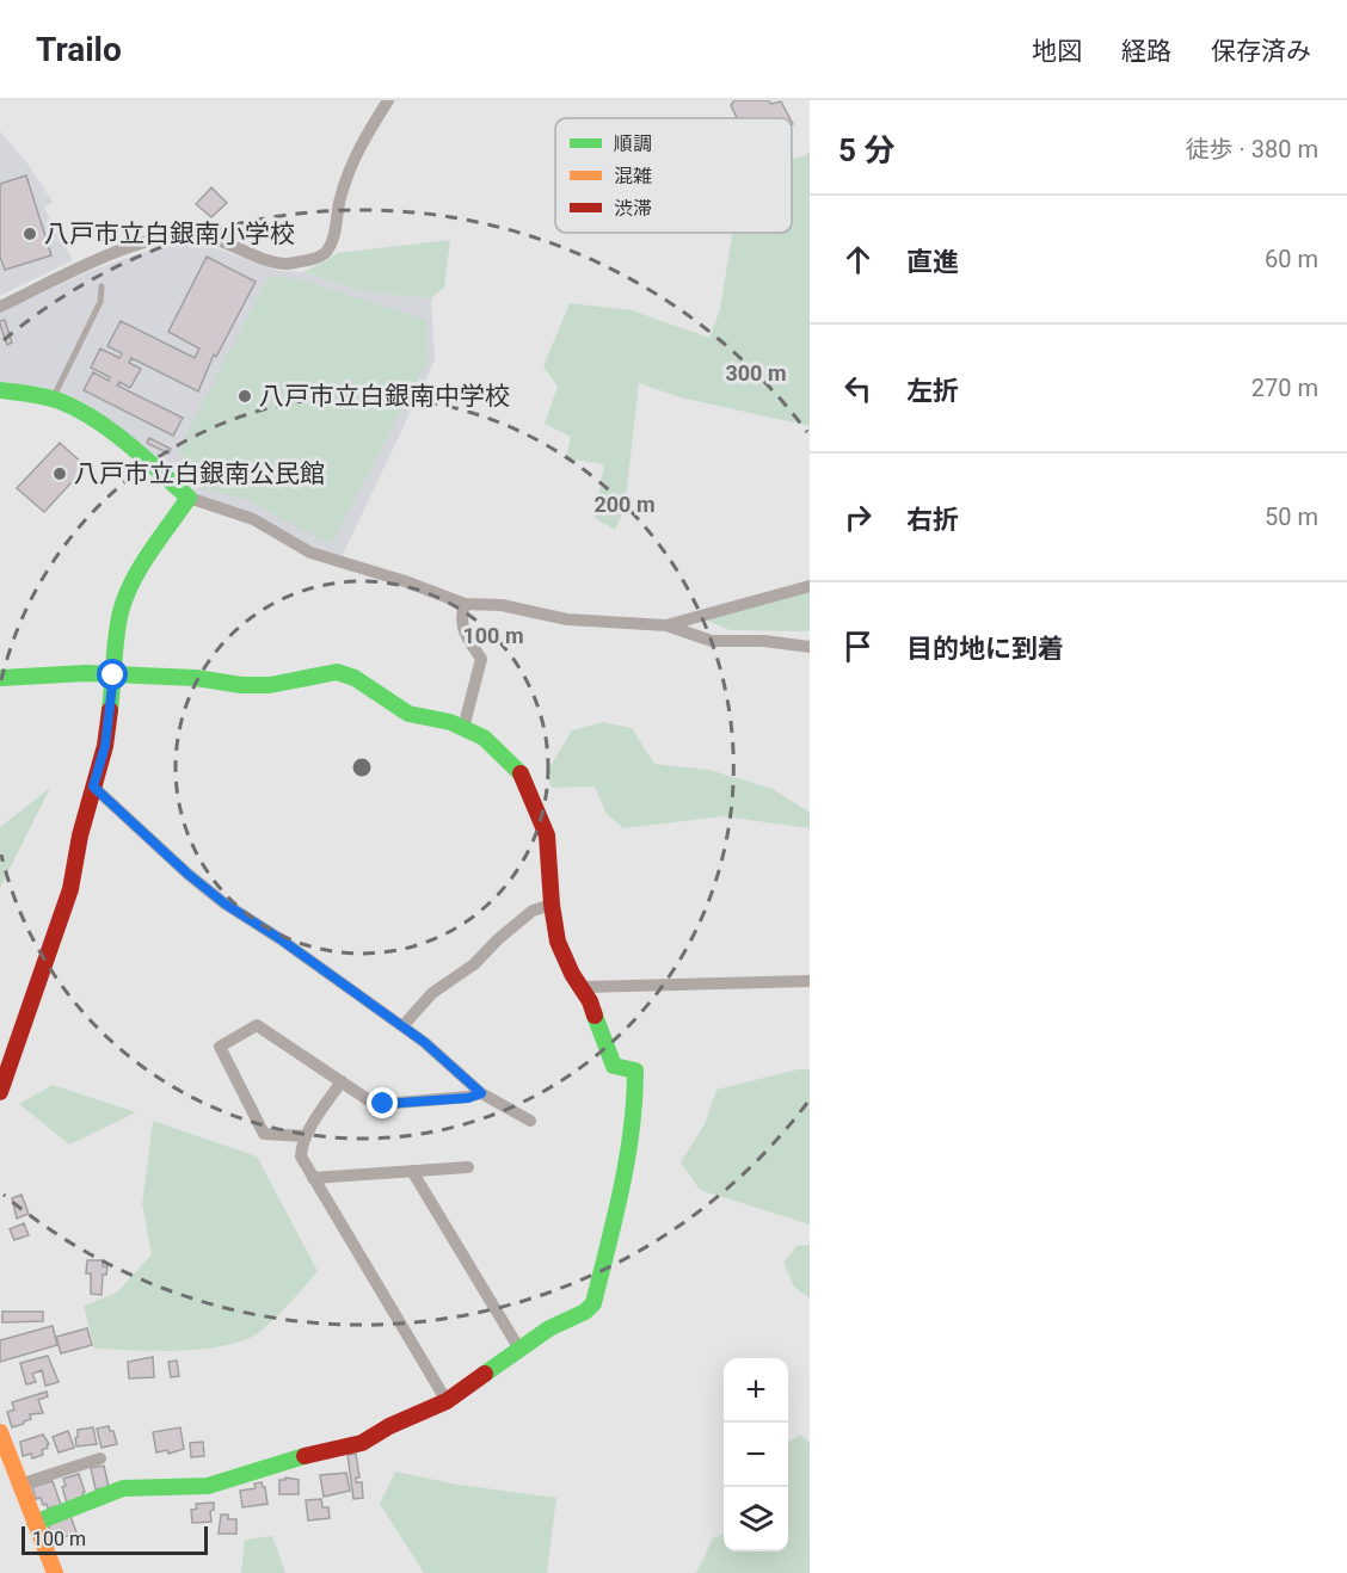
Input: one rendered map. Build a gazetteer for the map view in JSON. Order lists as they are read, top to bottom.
{
  "places": ["八戸市立白銀南小学校", "八戸市立白銀南中学校", "八戸市立白銀南公民館"],
  "legend": ["順調", "混雑", "渋滞"],
  "scale_bar": "100 m",
  "page": {
    "header": "Trailo",
    "nav": ["地図", "経路", "保存済み"],
    "heading": ["5 分", "徒歩 · 380 m"],
    "list": [
      ["直進", "60 m"],
      ["左折", "270 m"],
      ["右折", "50 m"],
      "目的地に到着"
    ],
    "map_buttons": ["+", "−"],
    "scale": "100 m"
  },
  "rings": ["300 m", "200 m", "100 m"]
}
